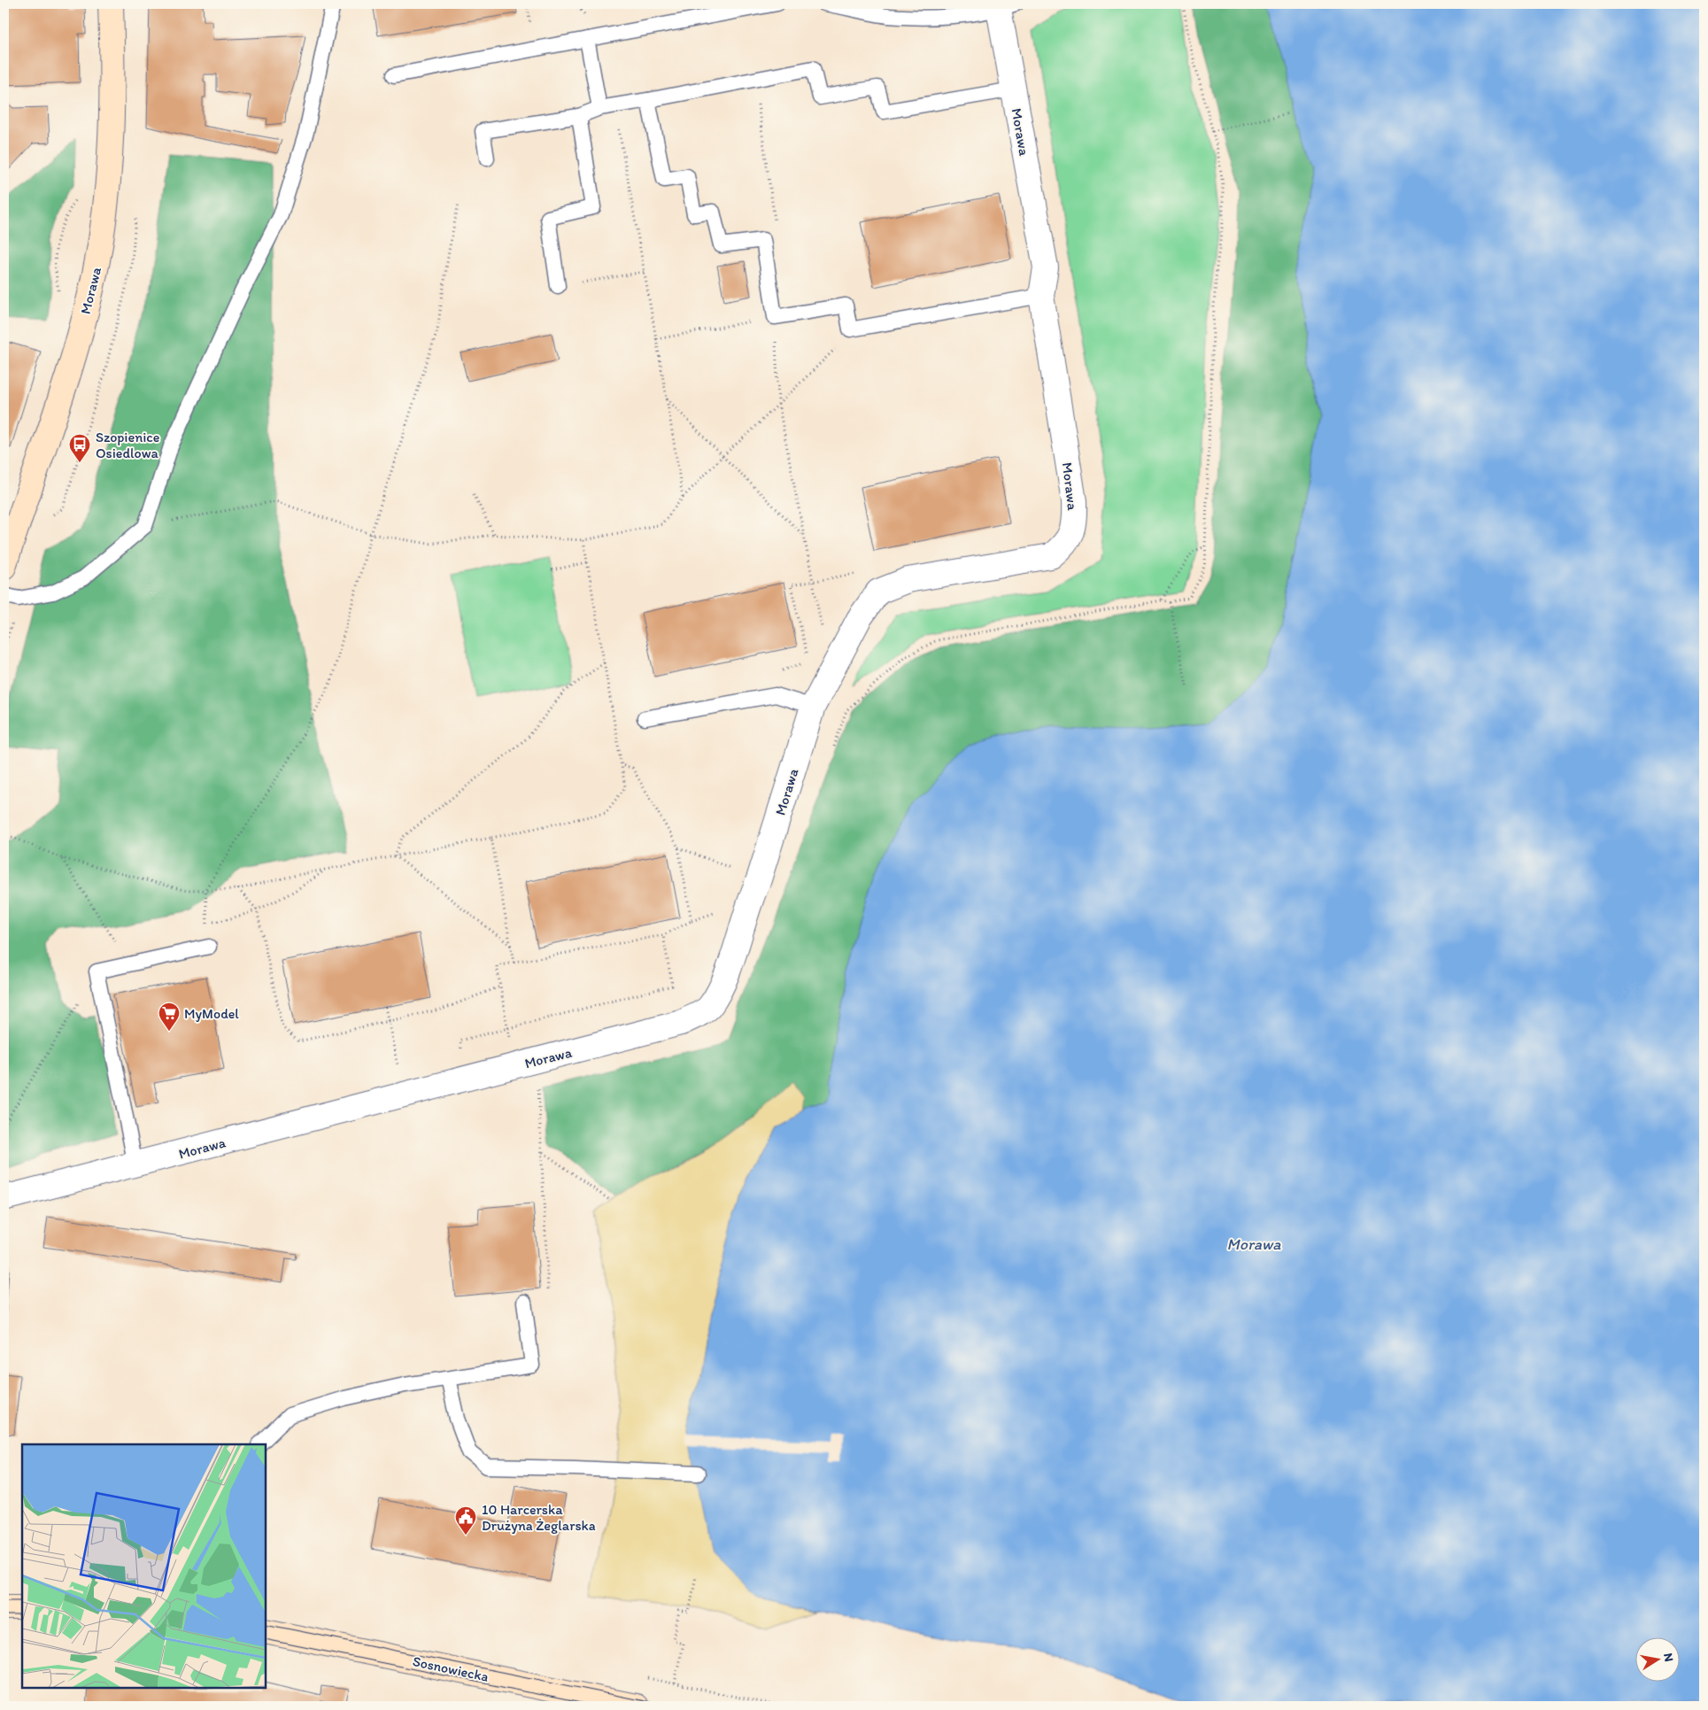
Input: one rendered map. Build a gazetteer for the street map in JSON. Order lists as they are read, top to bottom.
{
  "streets": {
    "street": ["Morawa", "Sosnowiecka"]
  },
  "water": ["Morawa"],
  "places": {
    "bus stop": ["Szopienice Osiedlowa"],
    "supermarket": ["MyModel"],
    "public building": ["10 Harcerska Drużyna Żeglarska"]
  },
  "north": "right"
}
